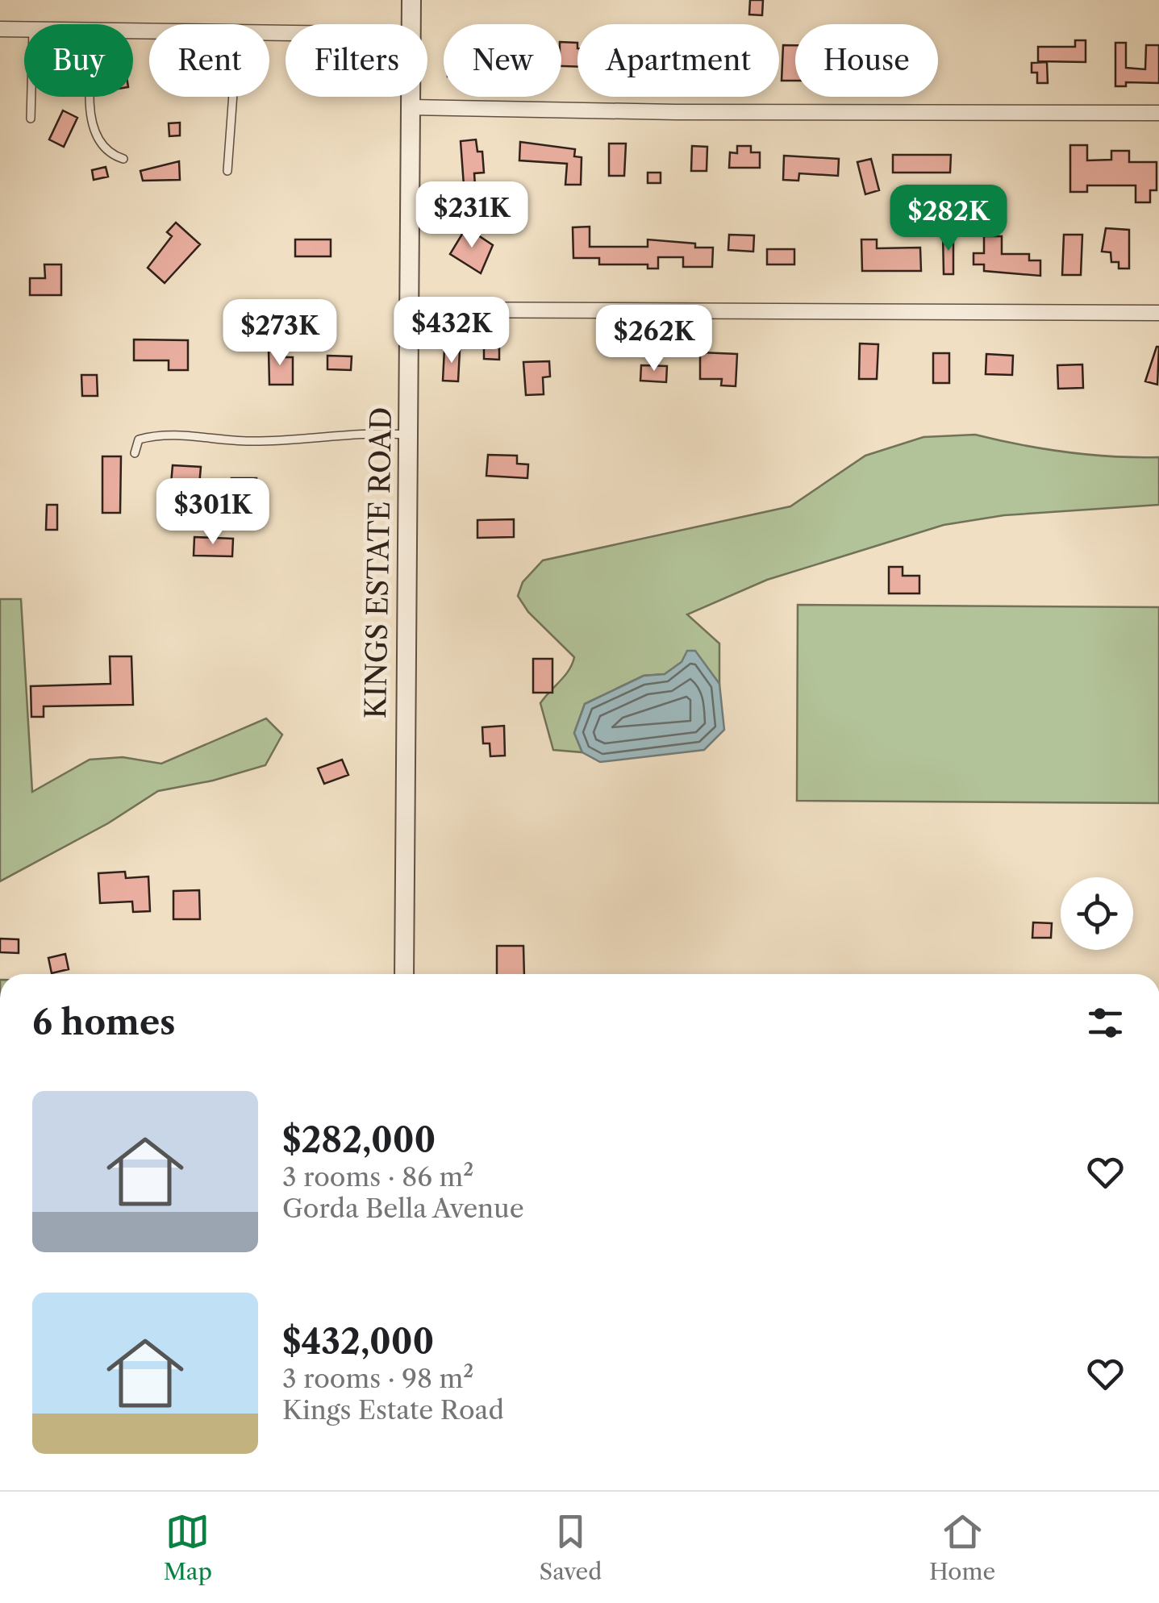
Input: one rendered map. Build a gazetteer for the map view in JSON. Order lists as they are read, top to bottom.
{
  "streets": {
    "street": ["KINGS ESTATE ROAD"]
  },
  "page": {
    "chip": [
      "Buy",
      "Rent",
      "Filters",
      "New",
      "Apartment",
      "House"
    ],
    "price": [
      "$231K",
      "$282K",
      "$432K",
      "$273K",
      "$262K",
      "$301K"
    ],
    "heading": "6 homes",
    "list": [
      {
        "name": "$282,000",
        "note": "3 rooms · 86 m² · Gorda Bella Avenue"
      },
      {
        "name": "$432,000",
        "note": "3 rooms · 98 m² · Kings Estate Road"
      }
    ],
    "tabs": ["Map", "Saved", "Home"]
  }
}
